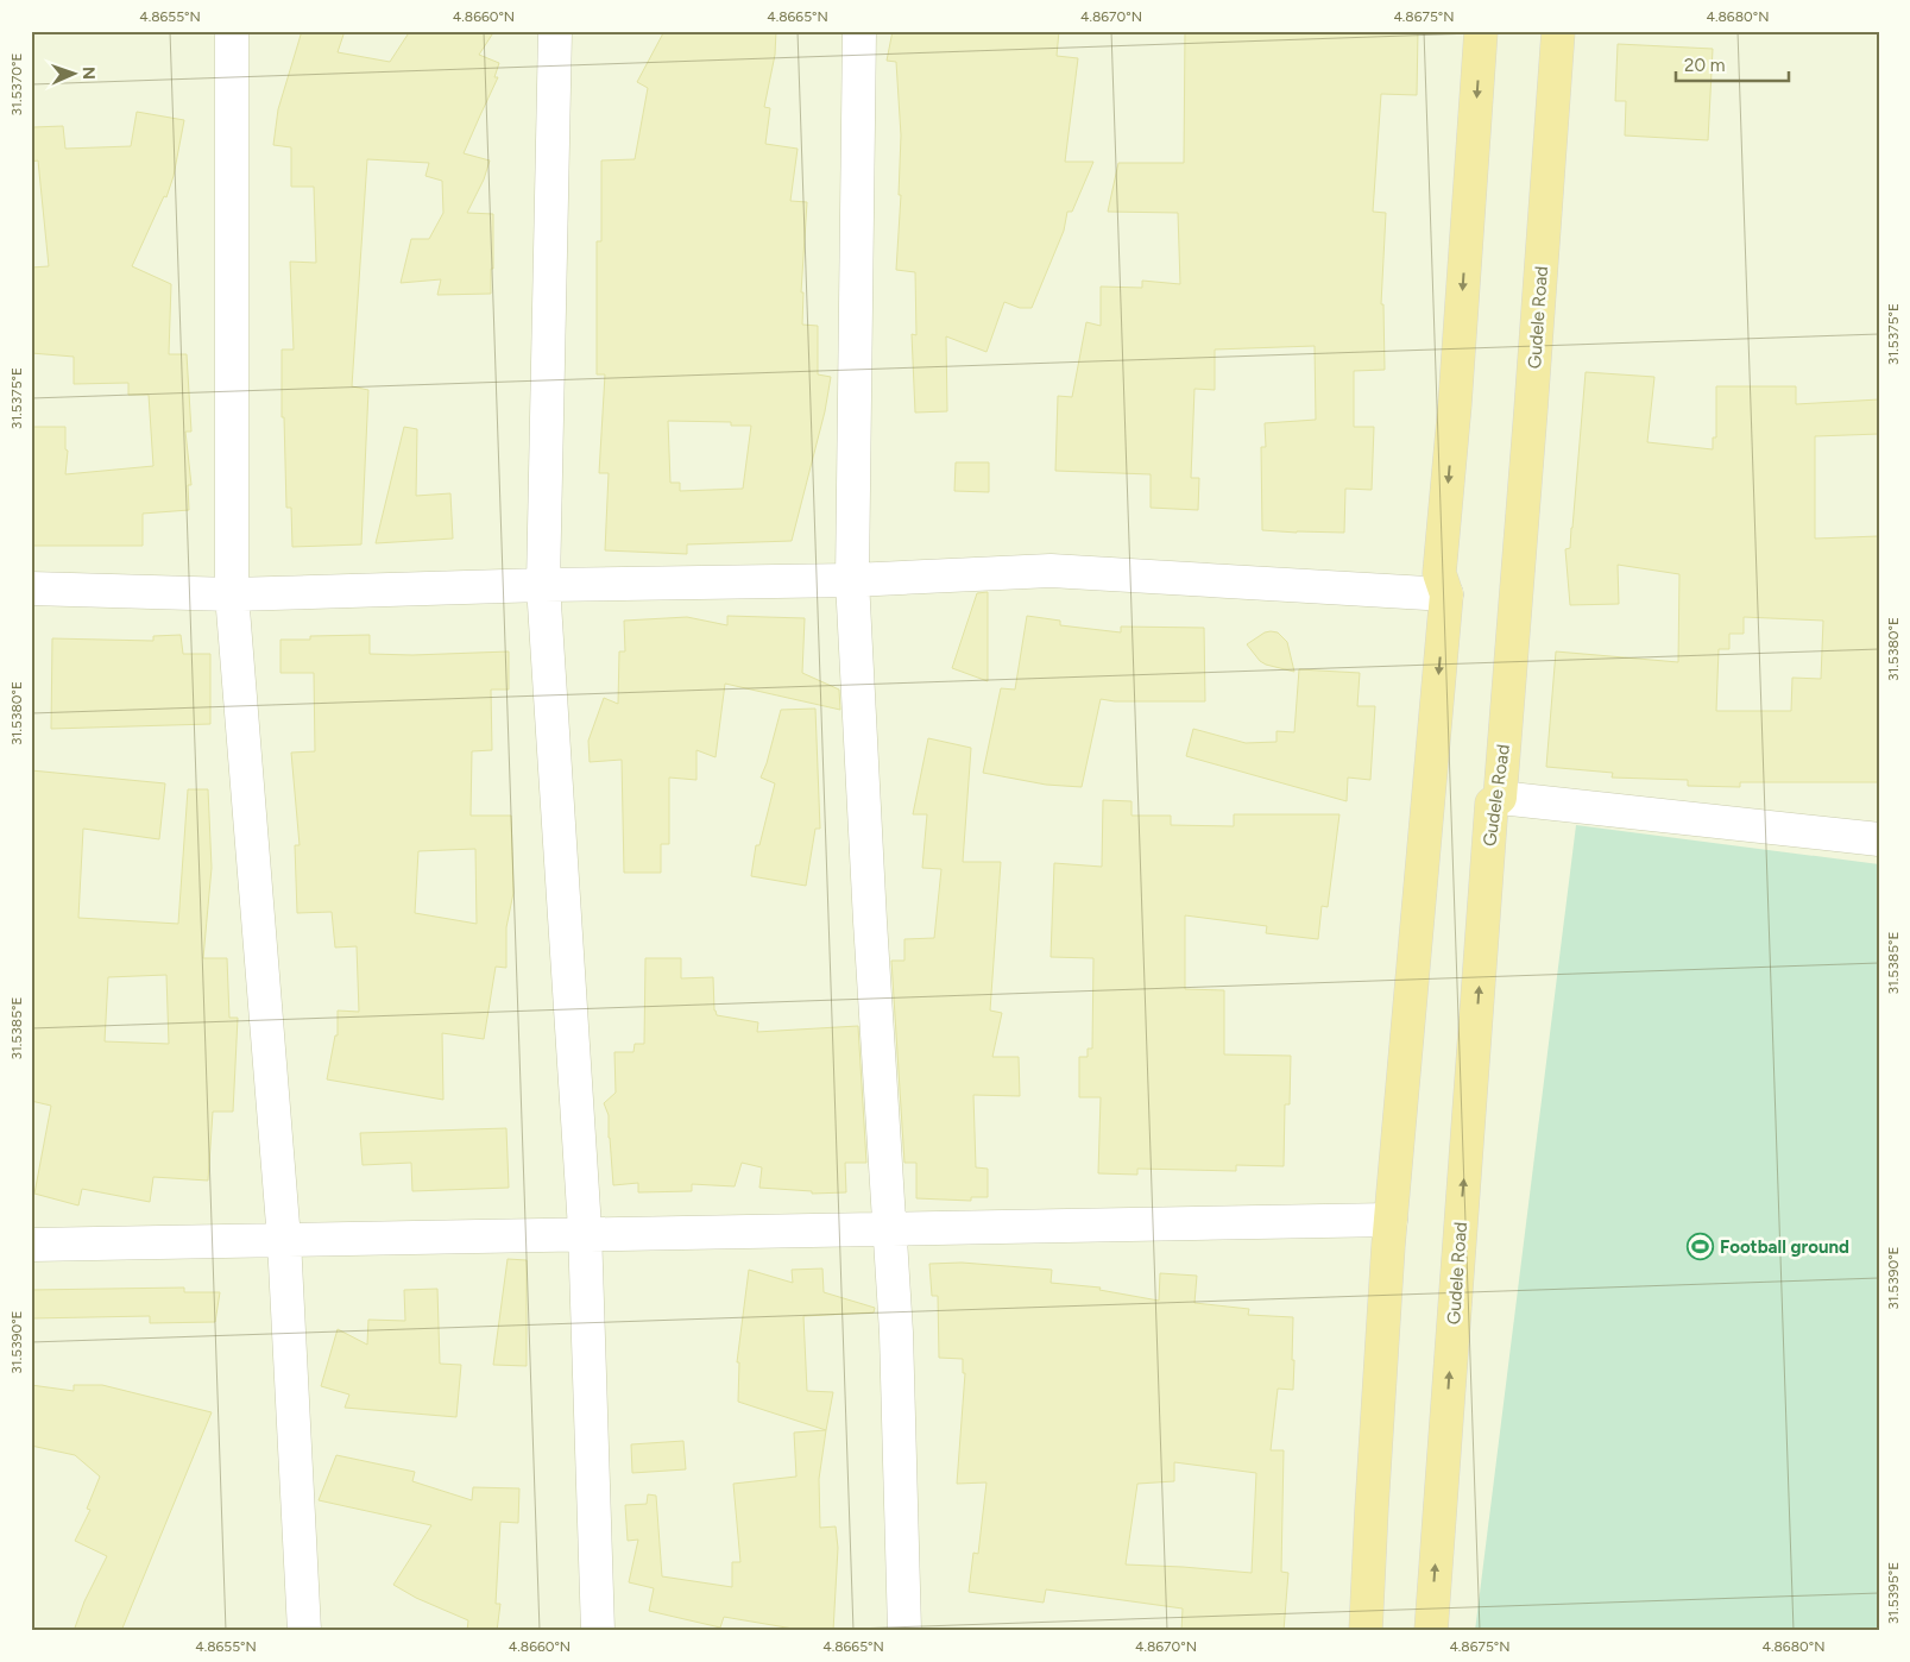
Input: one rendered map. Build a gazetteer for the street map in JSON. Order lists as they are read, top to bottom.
{
  "streets": {
    "highway": ["Gudele Road"]
  },
  "places": {
    "sports": ["Football ground"]
  },
  "scale_bar": "20 m",
  "north": "right",
  "coordinates": [
    "4.8655°N",
    "4.8660°N",
    "4.8665°N",
    "4.8670°N",
    "4.8675°N",
    "4.8680°N",
    "31.5370°E",
    "31.5375°E",
    "31.5380°E",
    "31.5385°E",
    "31.5390°E",
    "31.5395°E"
  ]
}
